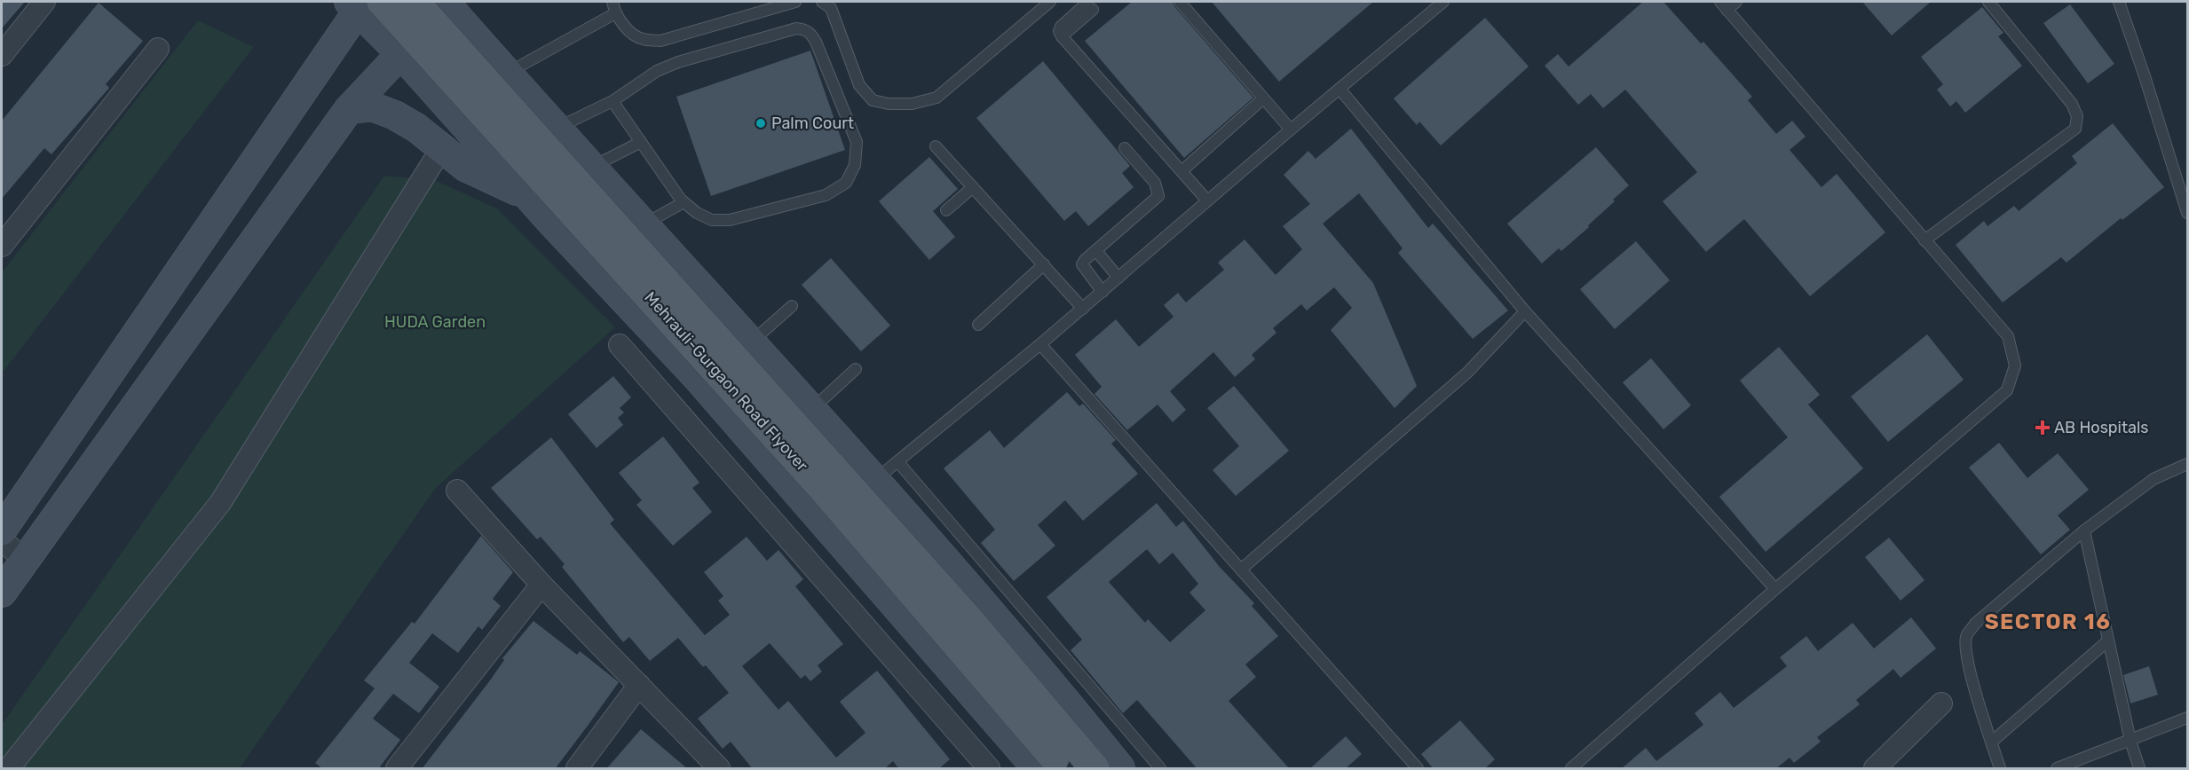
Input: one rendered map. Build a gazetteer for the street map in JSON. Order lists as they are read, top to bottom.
{
  "streets": {
    "main road": ["Mehrauli-Gurgaon Road Flyover"]
  },
  "districts": ["SECTOR 16"],
  "parks": ["HUDA Garden"],
  "places": {
    "other": ["Palm Court"],
    "health": ["AB Hospitals"]
  }
}
